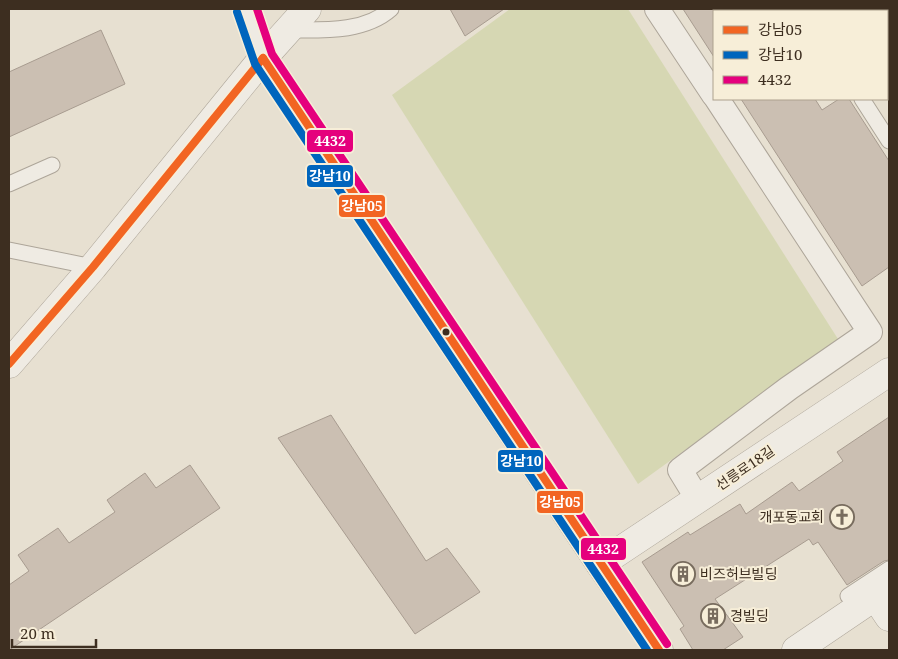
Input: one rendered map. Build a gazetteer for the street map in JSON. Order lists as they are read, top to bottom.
{
  "streets": {
    "street": ["선릉로18길"]
  },
  "places": {
    "church": ["개포동교회"],
    "building": ["비즈허브빌딩", "경빌딩"]
  },
  "lines": ["transit line 4432", "transit line 강남10", "transit line 강남05"],
  "legend": ["강남05", "강남10", "4432"],
  "scale_bar": "20 m"
}
